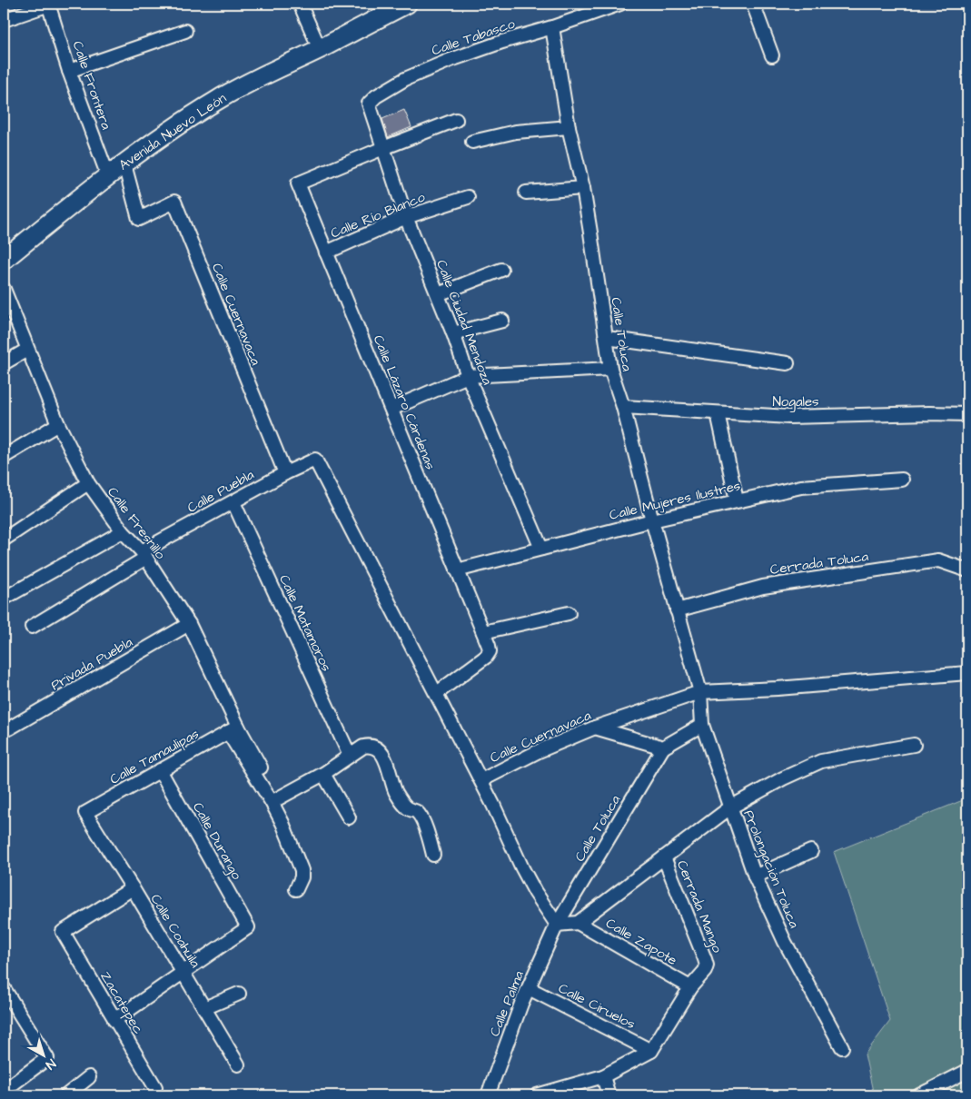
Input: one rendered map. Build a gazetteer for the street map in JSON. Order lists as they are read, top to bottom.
{
  "streets": {
    "main road": ["Avenida Nuevo León"],
    "street": [
      "Calle Tabasco",
      "Calle Frontera",
      "Calle Río Blanco",
      "Calle Cuernavaca",
      "Calle Ciudad Mendoza",
      "Calle Toluca",
      "Nogales",
      "Calle Lázaro Cárdenas",
      "Calle Puebla",
      "Calle Mujeres Ilustres",
      "Calle Fresnillo",
      "Cerrada Toluca",
      "Calle Matamoros",
      "Privada Puebla",
      "Calle Tamaulipas",
      "Calle Durango",
      "Prolongación Toluca",
      "Cerrada Mango",
      "Calle Coahuila",
      "Calle Zapote",
      "Zacatepec",
      "Calle Palma",
      "Calle Ciruelos"
    ]
  },
  "crossings": [
    ["Calle Tabasco", "Calle Ciudad Mendoza"],
    ["Calle Tabasco", "Calle Toluca"],
    ["Calle Frontera", "Avenida Nuevo León"],
    ["Avenida Nuevo León", "Calle Cuernavaca"],
    ["Calle Río Blanco", "Calle Ciudad Mendoza"],
    ["Calle Río Blanco", "Calle Lázaro Cárdenas"],
    ["Calle Cuernavaca", "Calle Toluca"],
    ["Calle Cuernavaca", "Calle Lázaro Cárdenas"],
    ["Calle Cuernavaca", "Calle Puebla"],
    ["Calle Cuernavaca", "Prolongación Toluca"],
    ["Calle Ciudad Mendoza", "Calle Lázaro Cárdenas"],
    ["Calle Ciudad Mendoza", "Calle Mujeres Ilustres"],
    ["Calle Toluca", "Nogales"],
    ["Calle Toluca", "Calle Mujeres Ilustres"],
    ["Calle Toluca", "Cerrada Toluca"],
    ["Calle Toluca", "Prolongación Toluca"],
    ["Calle Toluca", "Calle Palma"],
    ["Calle Lázaro Cárdenas", "Calle Mujeres Ilustres"],
    ["Calle Puebla", "Calle Fresnillo"],
    ["Calle Puebla", "Calle Matamoros"],
    ["Calle Fresnillo", "Privada Puebla"],
    ["Calle Fresnillo", "Calle Tamaulipas"],
    ["Calle Tamaulipas", "Calle Durango"],
    ["Calle Tamaulipas", "Calle Coahuila"],
    ["Calle Durango", "Calle Coahuila"],
    ["Cerrada Mango", "Calle Zapote"],
    ["Calle Coahuila", "Zacatepec"],
    ["Calle Palma", "Calle Ciruelos"]
  ],
  "north": "bottom right"
}
